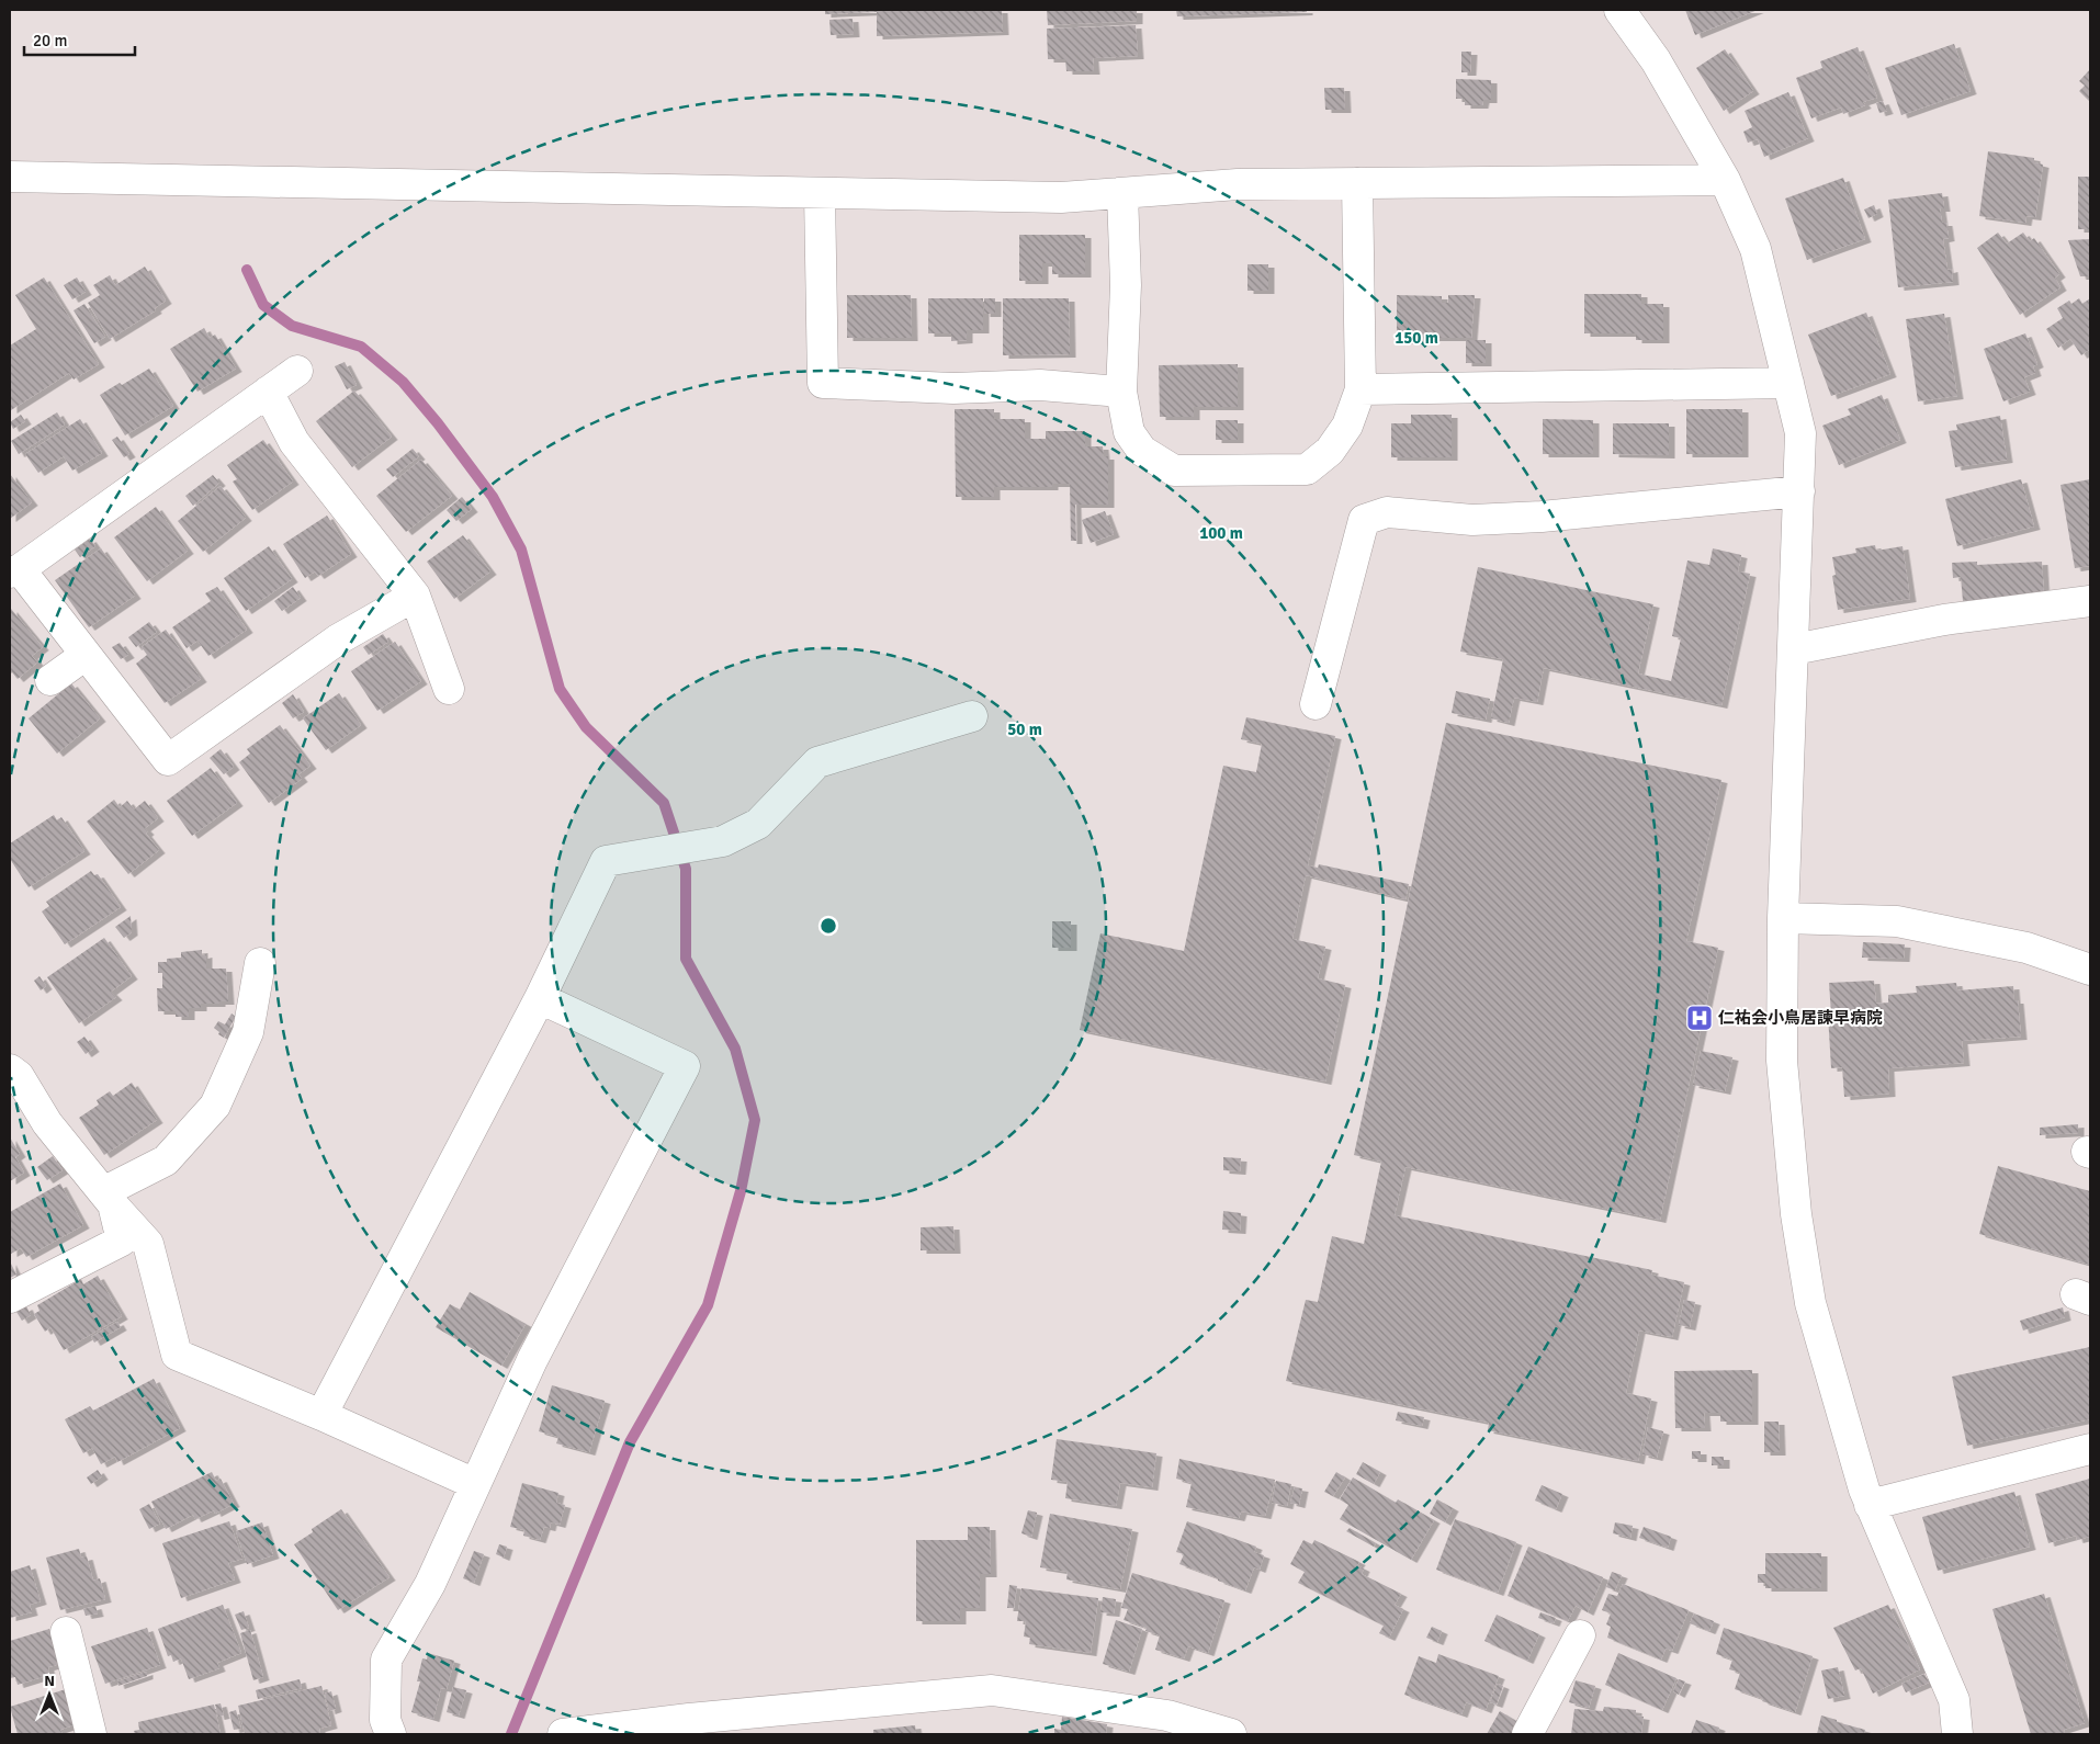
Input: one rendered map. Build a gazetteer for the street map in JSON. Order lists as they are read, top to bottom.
{
  "places": {
    "hospital": ["仁祐会小鳥居諫早病院"]
  },
  "scale_bar": "20 m",
  "north": "top",
  "rings": ["150 m", "100 m", "50 m"]
}
